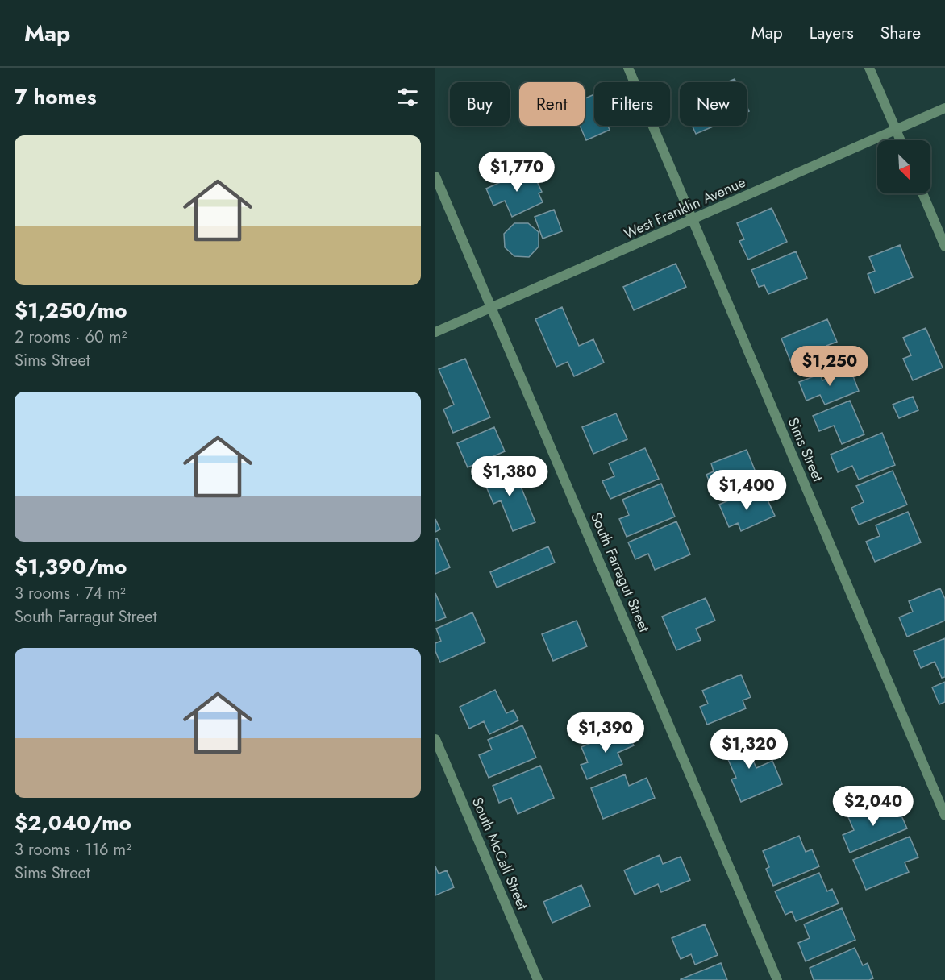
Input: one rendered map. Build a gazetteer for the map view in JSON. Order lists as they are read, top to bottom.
{
  "streets": {
    "street": [
      "West Franklin Avenue",
      "Sims Street",
      "South Farragut Street",
      "South McCall Street"
    ]
  },
  "crossings": [
    ["West Franklin Avenue", "Sims Street"],
    ["West Franklin Avenue", "South Farragut Street"]
  ],
  "north": "bottom right",
  "page": {
    "header": "Map",
    "nav": ["Map", "Layers", "Share"],
    "heading": "7 homes",
    "chip": [
      "Buy",
      "Rent",
      "Filters",
      "New"
    ],
    "list": [
      {
        "name": "$1,250/mo",
        "note": "2 rooms · 60 m² · Sims Street"
      },
      {
        "name": "$1,390/mo",
        "note": "3 rooms · 74 m² · South Farragut Street"
      },
      {
        "name": "$2,040/mo",
        "note": "3 rooms · 116 m² · Sims Street"
      }
    ],
    "price": [
      "$1,770",
      "$1,250",
      "$1,380",
      "$1,400",
      "$1,390",
      "$1,320",
      "$2,040"
    ]
  }
}
